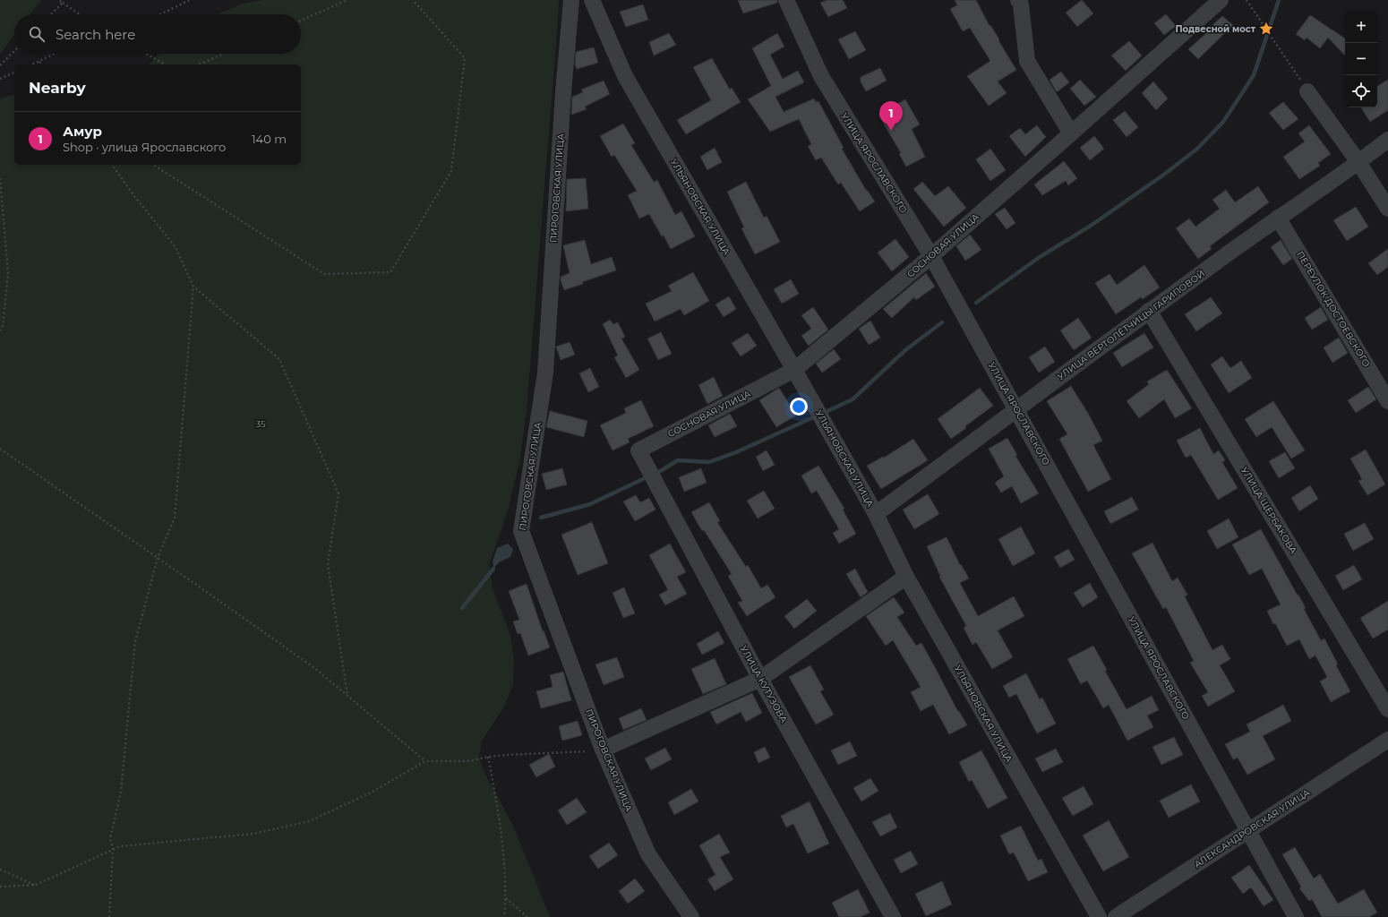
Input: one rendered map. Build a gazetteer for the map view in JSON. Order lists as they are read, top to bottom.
{
  "streets": {
    "street": [
      "УЛИЦА ЯРОСЛАВСКОГО",
      "ПИРОГОВСКАЯ УЛИЦА",
      "УЛЬЯНОВСКАЯ УЛИЦА",
      "СОСНОВАЯ УЛИЦА",
      "ПЕРЕУЛОК ДОСТОЕВСКОГО",
      "УЛИЦА ВЕРТОЛЁТЧИЦЫ ГАРИПОВОЙ",
      "УЛИЦА ЩЕРБАКОВА",
      "УЛИЦА КУТУЗОВА",
      "АЛЕКСАНДРОВСКАЯ УЛИЦА"
    ]
  },
  "crossings": [
    ["УЛИЦА ЯРОСЛАВСКОГО", "СОСНОВАЯ УЛИЦА"],
    ["УЛИЦА ЯРОСЛАВСКОГО", "УЛИЦА ВЕРТОЛЁТЧИЦЫ ГАРИПОВОЙ"],
    ["УЛИЦА ЯРОСЛАВСКОГО", "АЛЕКСАНДРОВСКАЯ УЛИЦА"],
    ["УЛЬЯНОВСКАЯ УЛИЦА", "СОСНОВАЯ УЛИЦА"],
    ["УЛЬЯНОВСКАЯ УЛИЦА", "УЛИЦА ВЕРТОЛЁТЧИЦЫ ГАРИПОВОЙ"],
    ["СОСНОВАЯ УЛИЦА", "УЛИЦА КУТУЗОВА"],
    ["ПЕРЕУЛОК ДОСТОЕВСКОГО", "УЛИЦА ВЕРТОЛЁТЧИЦЫ ГАРИПОВОЙ"],
    ["УЛИЦА ВЕРТОЛЁТЧИЦЫ ГАРИПОВОЙ", "УЛИЦА ЩЕРБАКОВА"]
  ],
  "parks": ["35"],
  "places": {
    "place": ["Подвесной мост"]
  },
  "page": {
    "map_buttons": ["+", "−"],
    "search": "Search here",
    "heading": "Nearby",
    "pins": "1",
    "list": [
      {
        "mark": "1",
        "name": "Амур",
        "note": "Shop · улица Ярославского",
        "value": "140 m"
      }
    ]
  }
}
